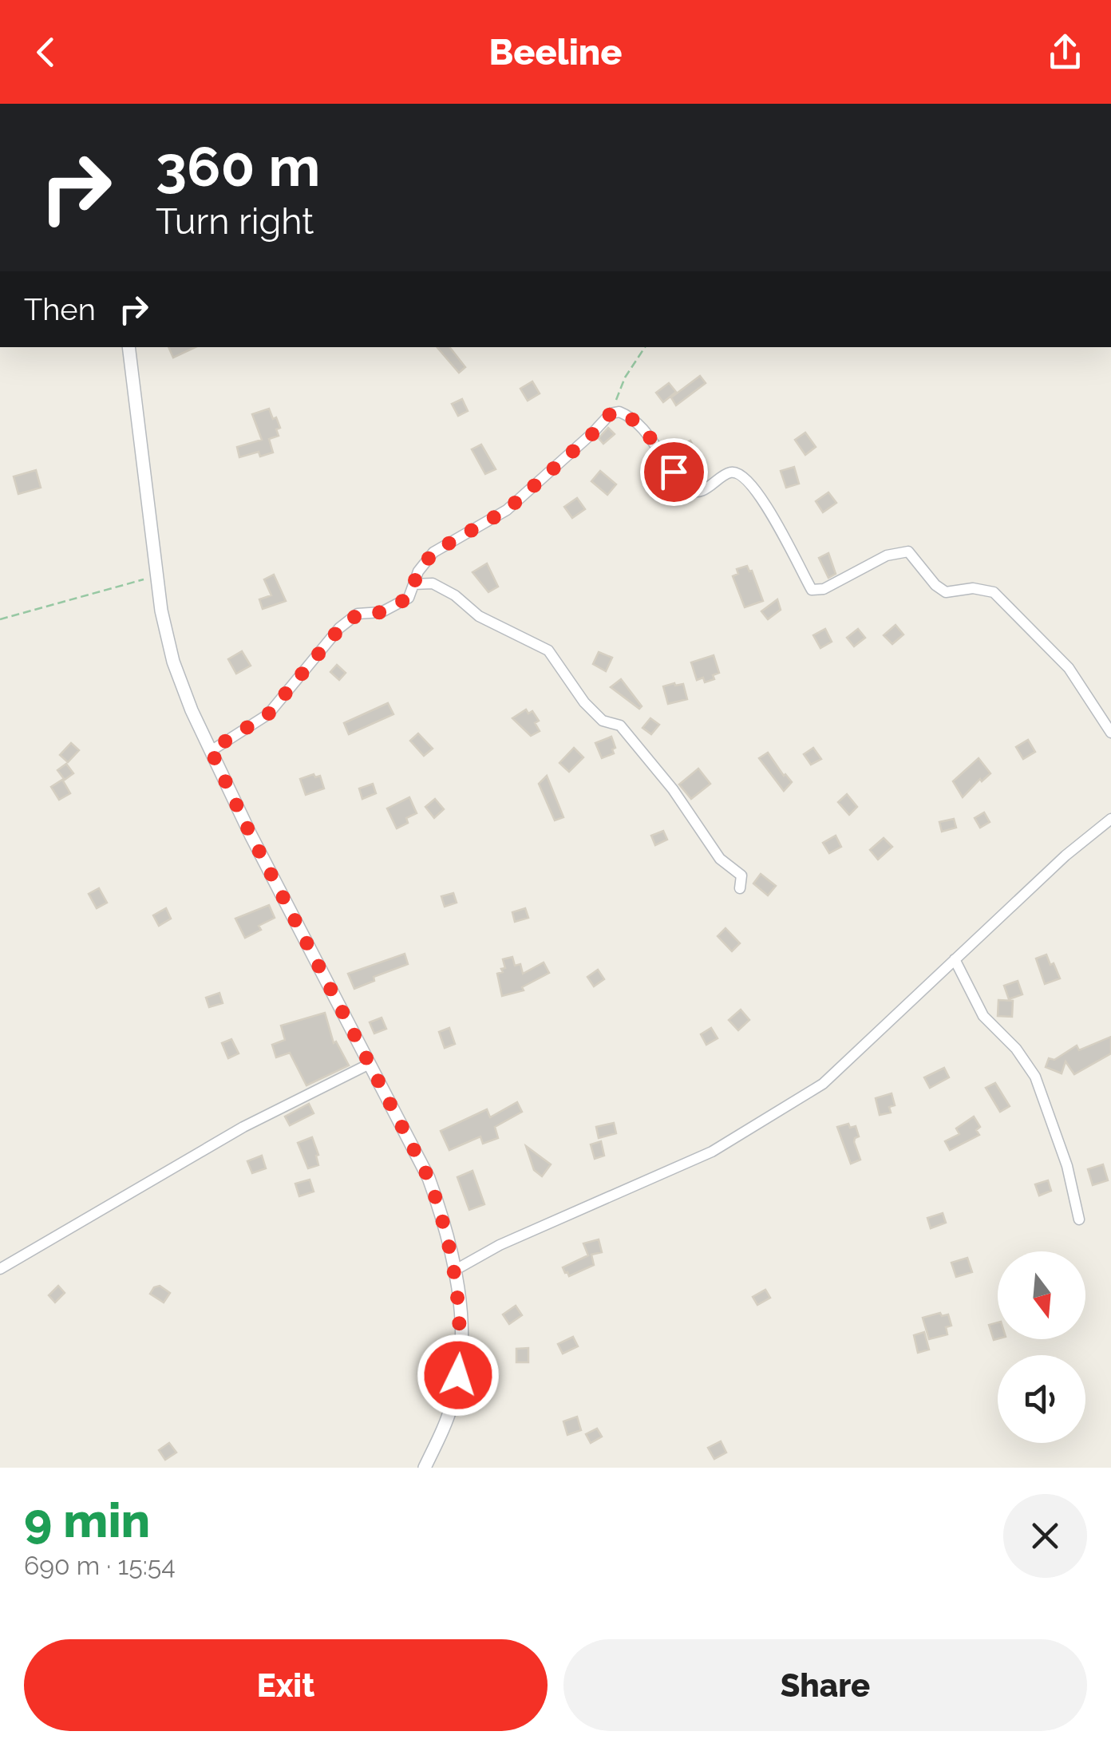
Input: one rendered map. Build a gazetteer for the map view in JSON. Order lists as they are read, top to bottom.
{
  "north": "bottom",
  "page": {
    "header": "Beeline",
    "turn": ["360 m", "Turn right"],
    "then": "Then",
    "heading": ["9 min", "690 m · 15:54"],
    "buttons": ["Exit", "Share"]
  }
}
